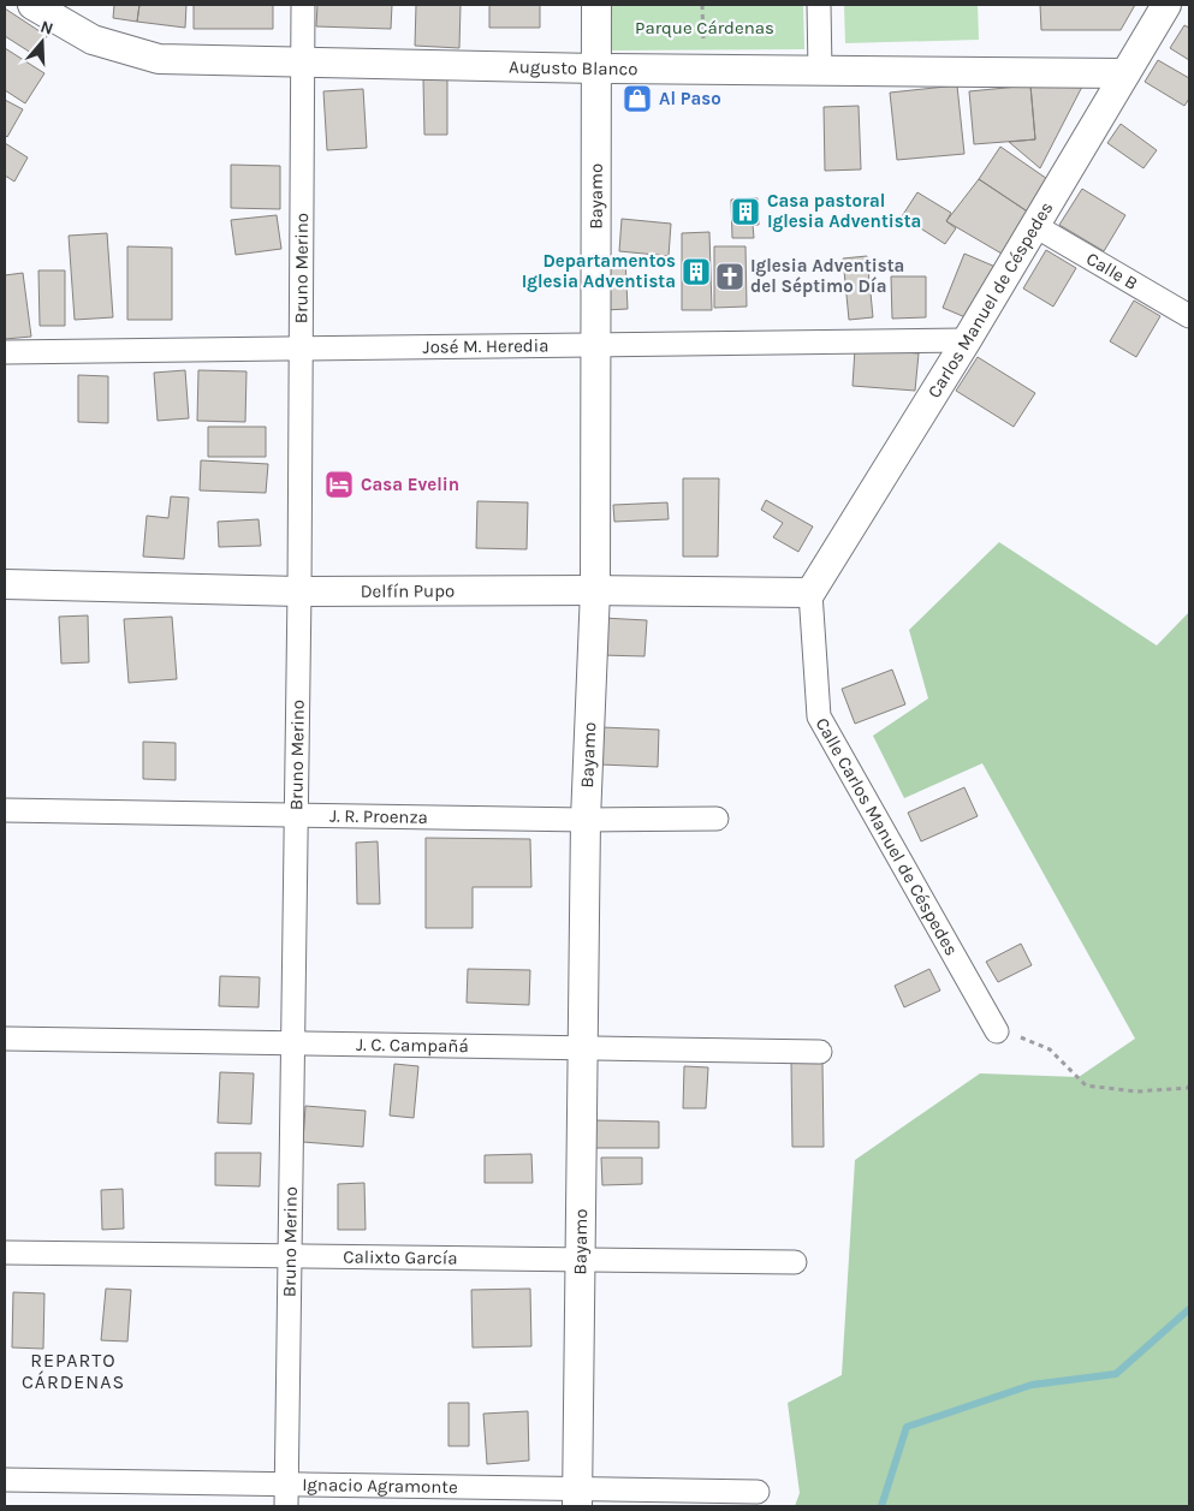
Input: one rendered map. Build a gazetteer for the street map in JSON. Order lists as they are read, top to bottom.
{
  "streets": {
    "street": [
      "Augusto Blanco",
      "Bayamo",
      "Bruno Merino",
      "Calle B",
      "Carlos Manuel de Céspedes",
      "José M. Heredia",
      "Delfín Pupo",
      "J. R. Proenza",
      "Calle Carlos Manuel de Céspedes",
      "J. C. Campañá",
      "Calixto García",
      "Ignacio Agramonte"
    ]
  },
  "crossings": [
    ["Augusto Blanco", "Bayamo"],
    ["Augusto Blanco", "Bruno Merino"],
    ["Augusto Blanco", "Carlos Manuel de Céspedes"],
    ["Bayamo", "José M. Heredia"],
    ["Bayamo", "Delfín Pupo"],
    ["Bayamo", "J. R. Proenza"],
    ["Bayamo", "J. C. Campañá"],
    ["Bayamo", "Calixto García"],
    ["Bayamo", "Ignacio Agramonte"],
    ["Bruno Merino", "José M. Heredia"],
    ["Bruno Merino", "Delfín Pupo"],
    ["Bruno Merino", "J. R. Proenza"],
    ["Bruno Merino", "J. C. Campañá"],
    ["Bruno Merino", "Calixto García"],
    ["Bruno Merino", "Ignacio Agramonte"],
    ["Calle B", "Carlos Manuel de Céspedes"],
    ["Carlos Manuel de Céspedes", "José M. Heredia"],
    ["Carlos Manuel de Céspedes", "Delfín Pupo"],
    ["Carlos Manuel de Céspedes", "Calle Carlos Manuel de Céspedes"],
    ["Delfín Pupo", "Calle Carlos Manuel de Céspedes"]
  ],
  "districts": ["REPARTO CÁRDENAS"],
  "parks": ["Parque Cárdenas"],
  "places": {
    "shop": ["Al Paso"],
    "building": ["Casa pastoral Iglesia Adventista", "Departamentos Iglesia Adventista"],
    "church": ["Iglesia Adventista del Séptimo Día"],
    "hotel": ["Casa Evelin"]
  },
  "north": "top"
}
